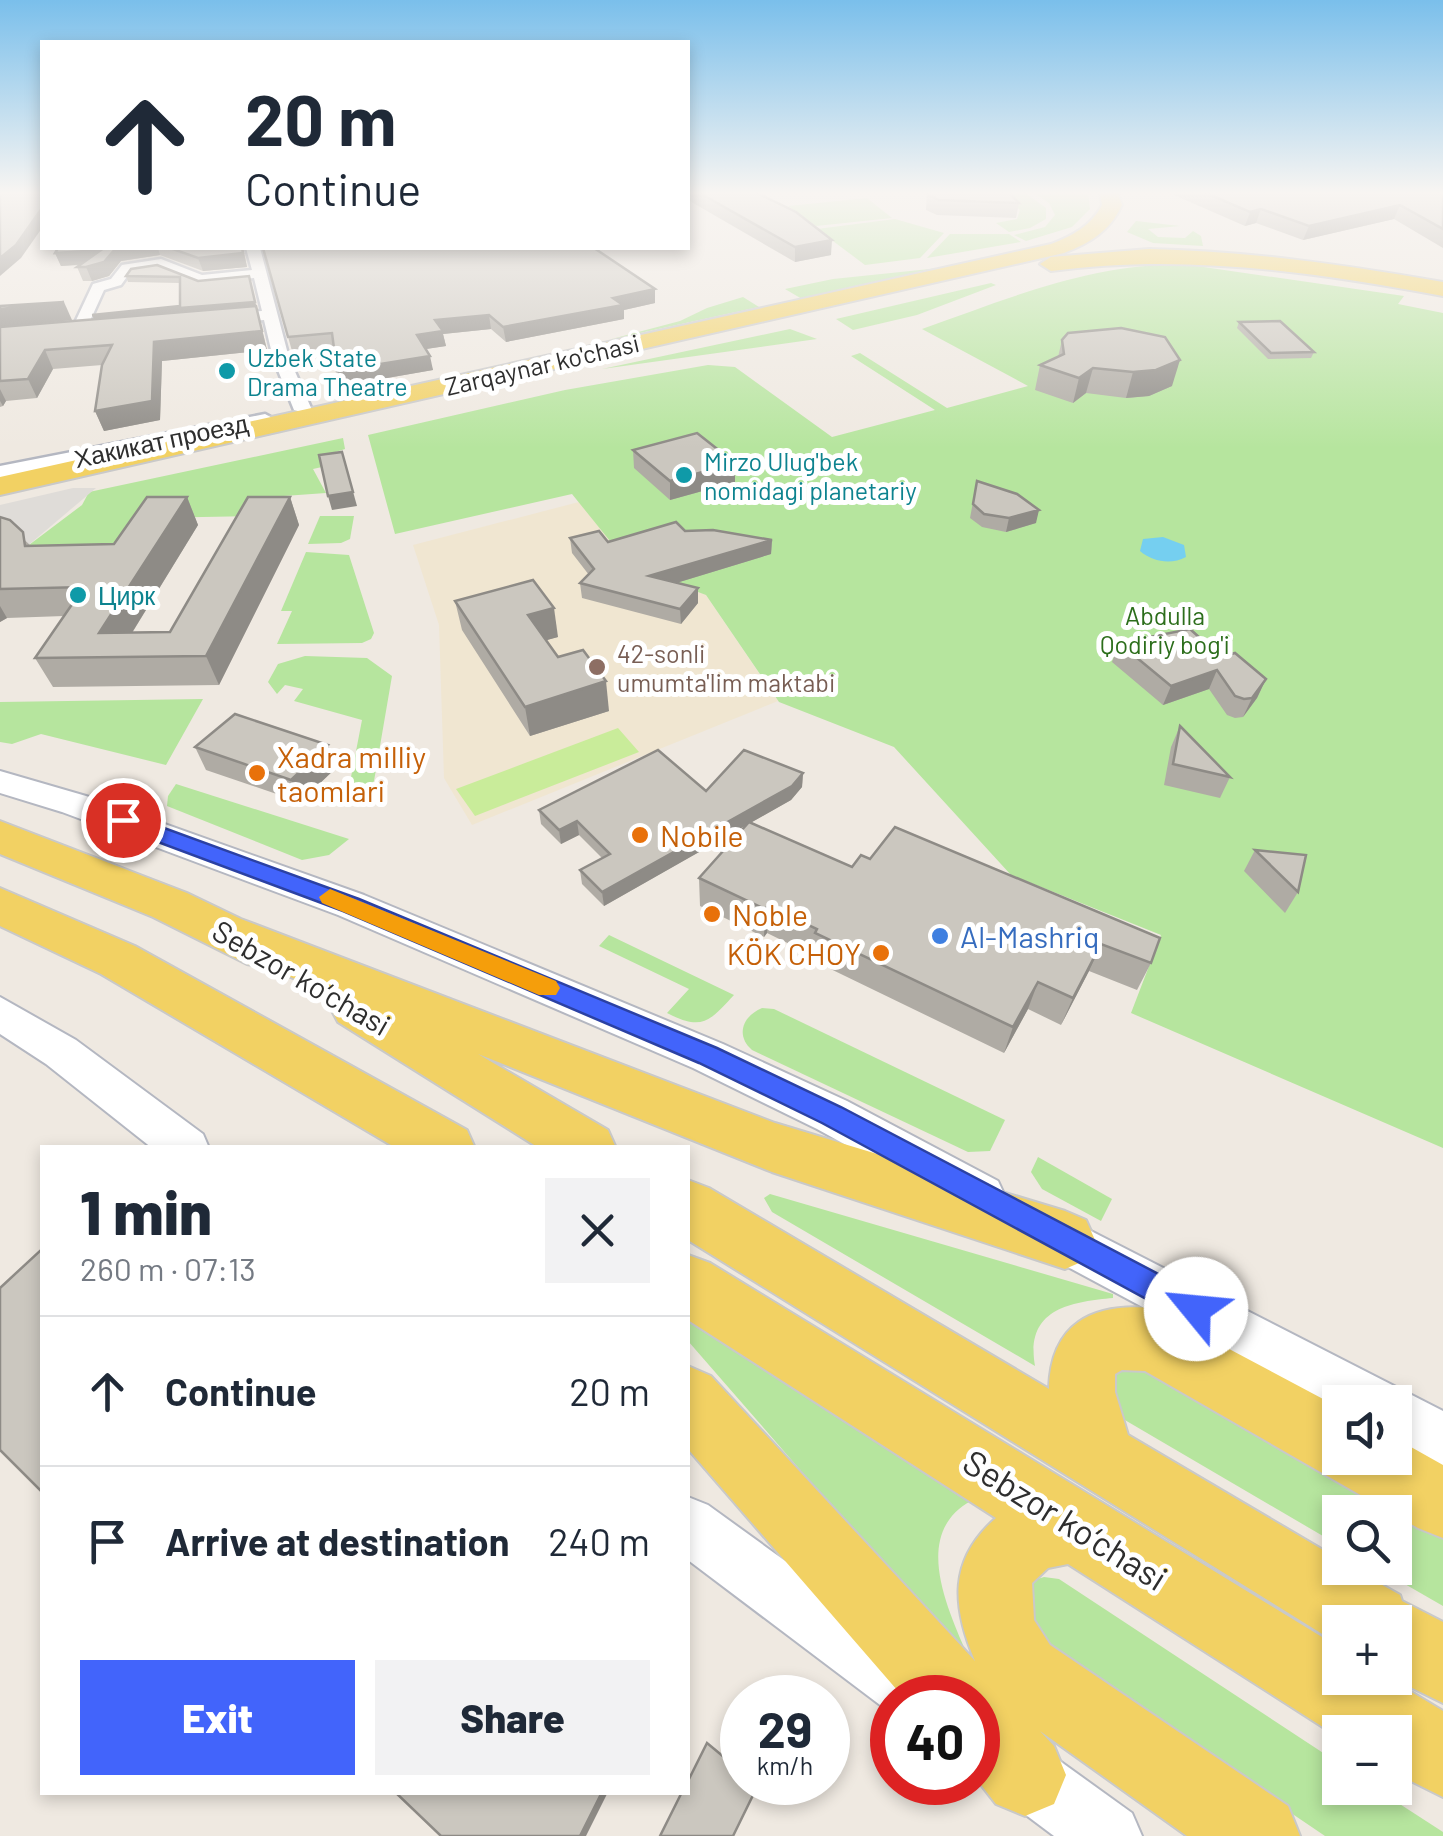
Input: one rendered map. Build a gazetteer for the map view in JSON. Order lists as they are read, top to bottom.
{
  "streets": {
    "main road": ["Zarqaynar ko'chasi", "Sebzor ko‘chasi"],
    "street": ["Хакикат проезд"]
  },
  "crossings": [
    ["Zarqaynar ko'chasi", "Хакикат проезд"]
  ],
  "parks": ["Abdulla Qodiriy bog'i"],
  "places": [
    "Uzbek State Drama Theatre",
    "Mirzo Ulug'bek nomidagi planetariy",
    "Цирк",
    "42-sonli umumta'lim maktabi",
    "Xadra milliy taomlari",
    "Nobile",
    "Noble",
    "Al-Mashriq",
    "KÖK CHOY"
  ],
  "page": {
    "turn": ["20 m", "Continue"],
    "heading": ["1 min", "260 m · 07:13"],
    "list": [
      {
        "name": "Continue",
        "value": "20 m"
      },
      {
        "name": "Arrive at destination",
        "value": "240 m"
      }
    ],
    "map_buttons": ["+", "−"],
    "buttons": ["Exit", "Share"],
    "speed": "29 km/h",
    "limit": "40"
  }
}
